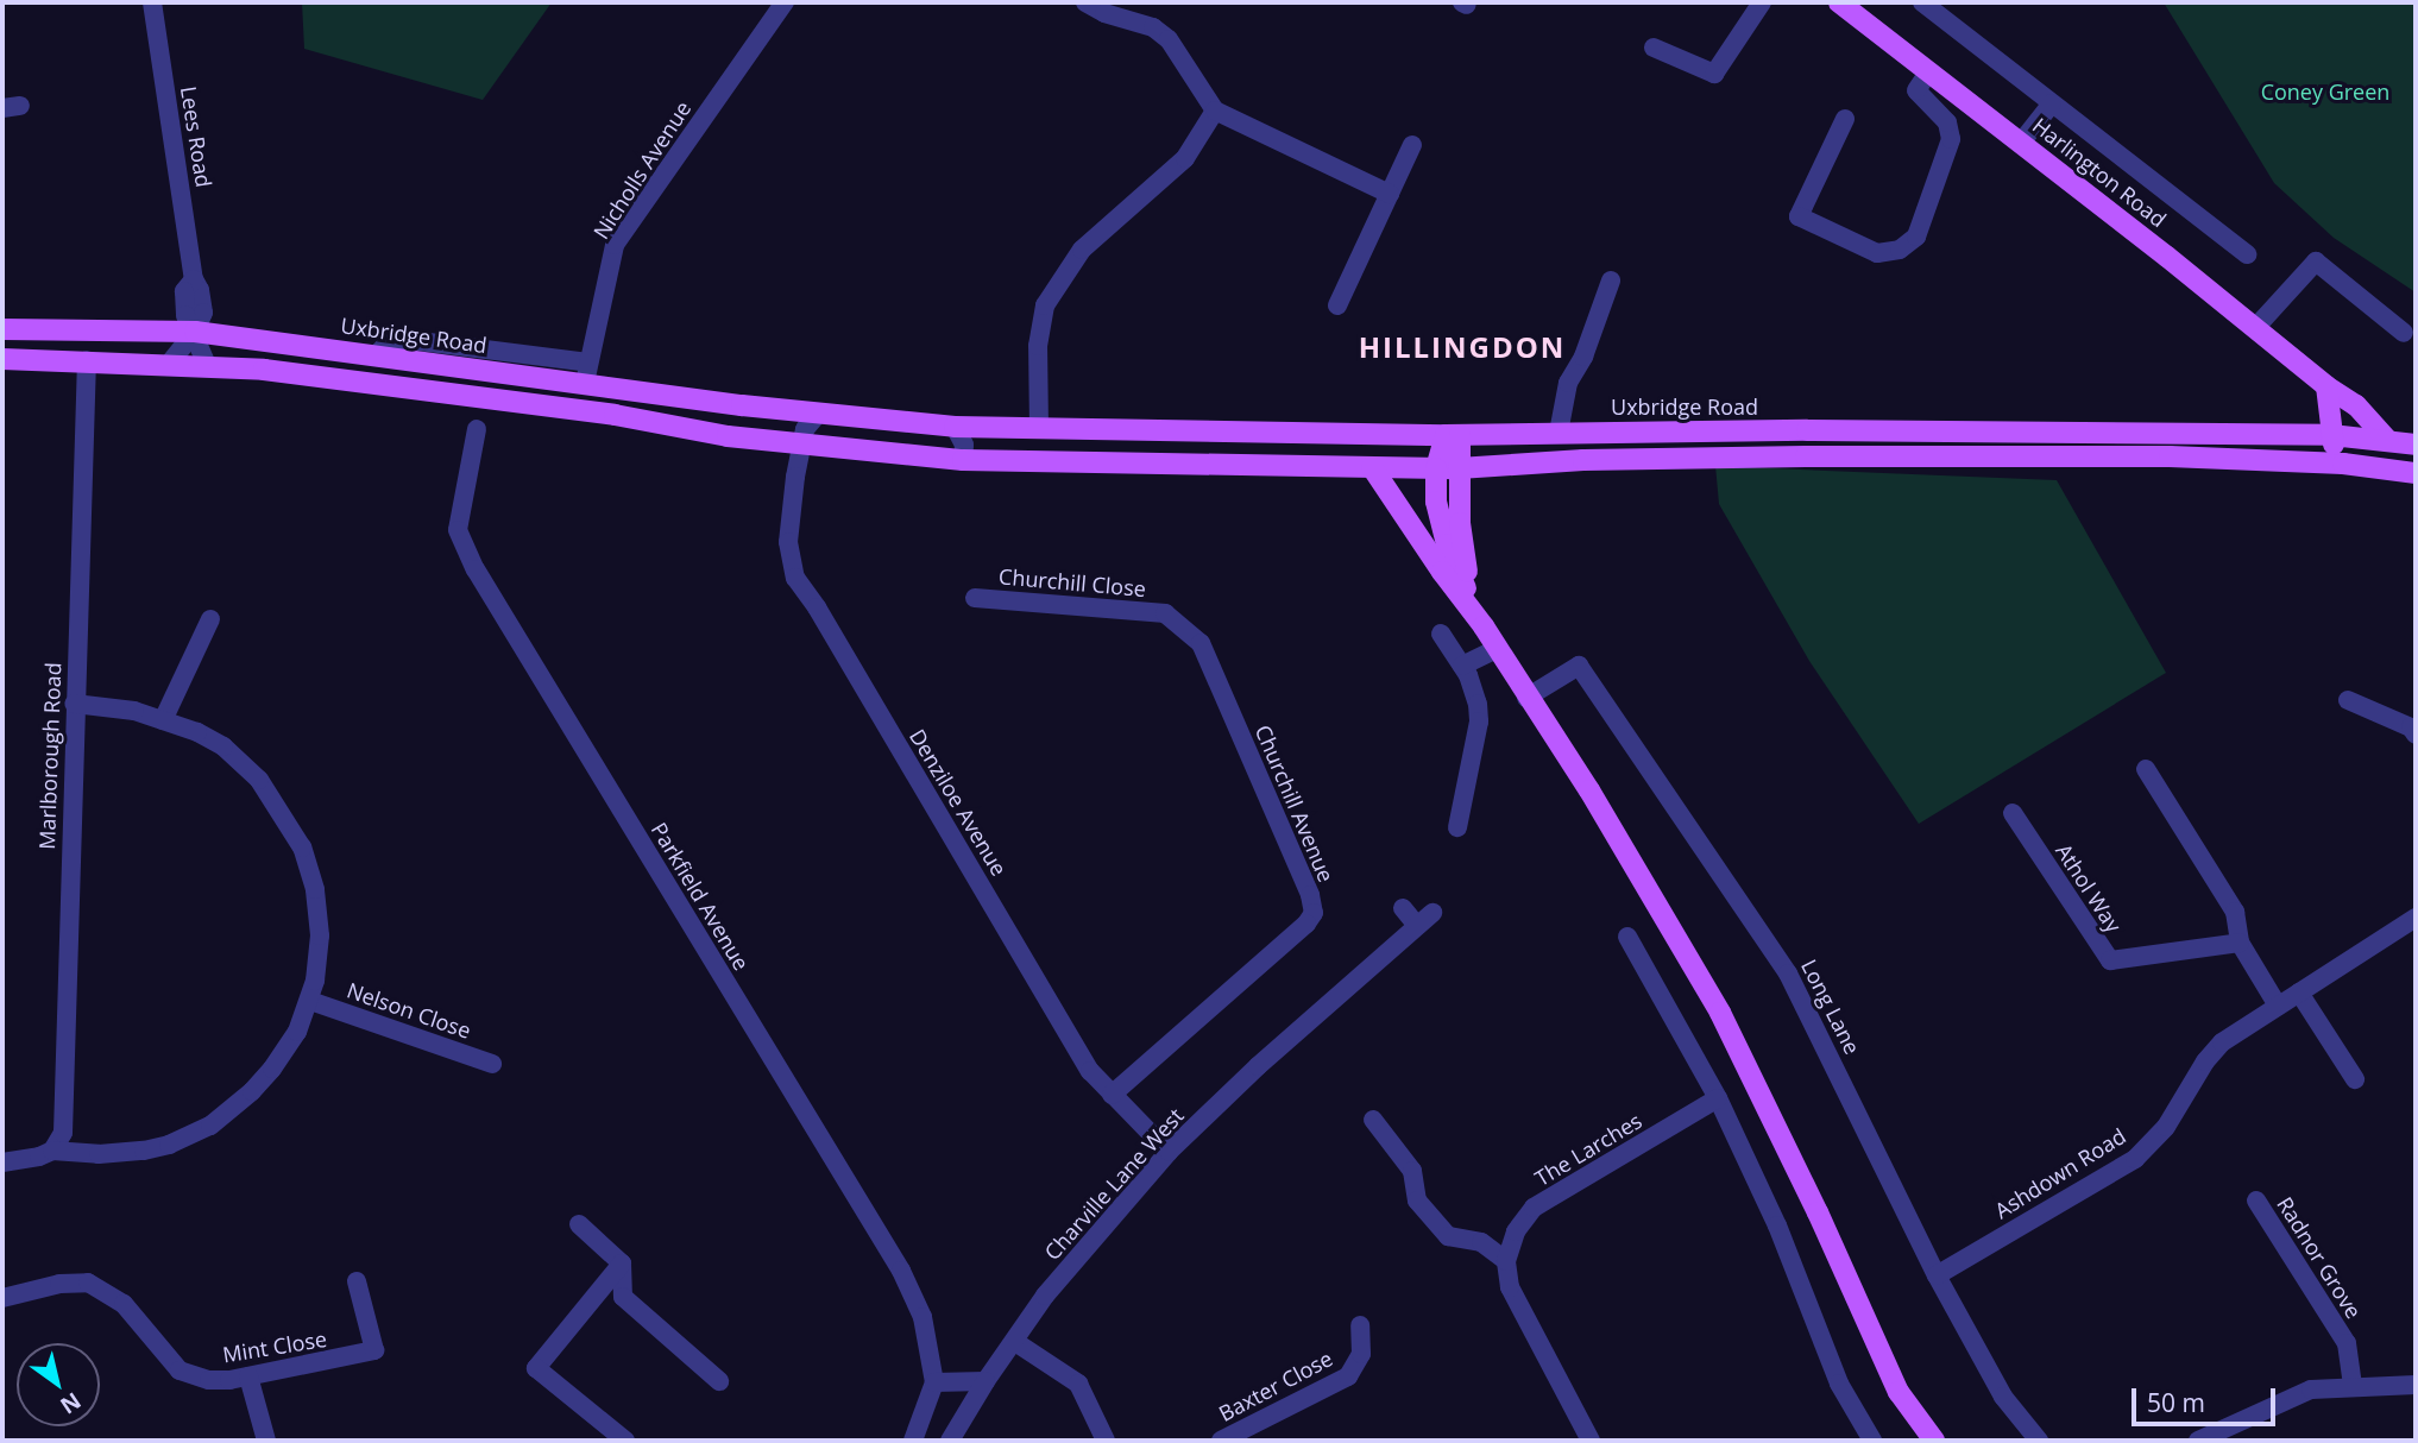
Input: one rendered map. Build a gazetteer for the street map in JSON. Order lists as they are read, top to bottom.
{
  "streets": {
    "main road": ["Harlington Road", "Uxbridge Road"],
    "street": [
      "Lees Road",
      "Nicholls Avenue",
      "Churchill Close",
      "Marlborough Road",
      "Denziloe Avenue",
      "Churchill Avenue",
      "Athol Way",
      "Parkfield Avenue",
      "Long Lane",
      "Nelson Close",
      "The Larches",
      "Ashdown Road",
      "Charville Lane West",
      "Radnor Grove",
      "Mint Close",
      "Baxter Close"
    ]
  },
  "crossings": [
    ["Lees Road", "Uxbridge Road"],
    ["Nicholls Avenue", "Uxbridge Road"],
    ["Harlington Road", "Uxbridge Road"],
    ["Churchill Close", "Churchill Avenue"],
    ["Denziloe Avenue", "Churchill Avenue"],
    ["Denziloe Avenue", "Charville Lane West"],
    ["Long Lane", "Ashdown Road"]
  ],
  "districts": ["HILLINGDON"],
  "parks": ["Coney Green"],
  "scale_bar": "50 m",
  "north": "bottom right"
}
